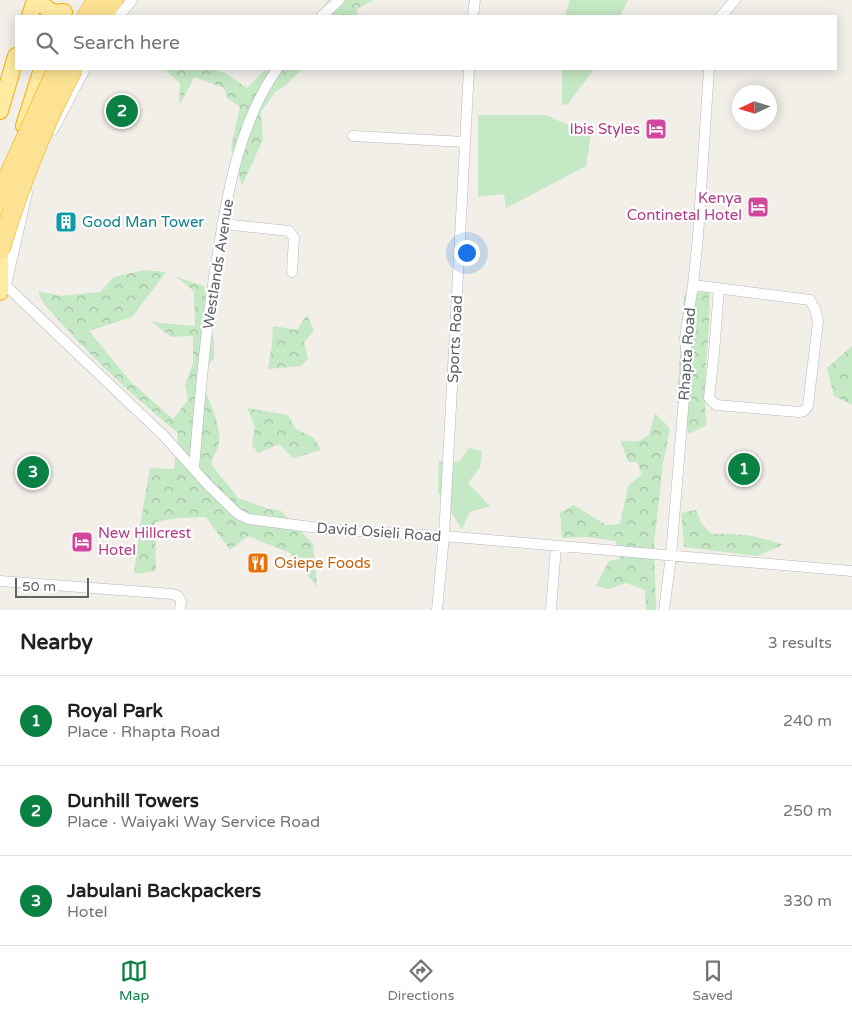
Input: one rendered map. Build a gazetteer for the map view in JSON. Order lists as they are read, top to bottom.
{
  "streets": {
    "street": [
      "Westlands Avenue",
      "Sports Road",
      "Rhapta Road",
      "David Osieli Road"
    ]
  },
  "crossings": [
    ["Westlands Avenue", "David Osieli Road"],
    ["Sports Road", "David Osieli Road"],
    ["Rhapta Road", "David Osieli Road"]
  ],
  "places": {
    "hotel": ["Ibis Styles", "Kenya Continetal Hotel", "New Hillcrest Hotel"],
    "building": ["Good Man Tower"],
    "restaurant": ["Osiepe Foods"]
  },
  "scale_bar": "50 m",
  "north": "left",
  "page": {
    "search": "Search here",
    "pins": ["2", "1", "3"],
    "scale": "50 m",
    "heading": ["Nearby", "3 results"],
    "list": [
      {
        "mark": "1",
        "name": "Royal Park",
        "note": "Place · Rhapta Road",
        "value": "240 m"
      },
      {
        "mark": "2",
        "name": "Dunhill Towers",
        "note": "Place · Waiyaki Way Service Road",
        "value": "250 m"
      },
      {
        "mark": "3",
        "name": "Jabulani Backpackers",
        "note": "Hotel",
        "value": "330 m"
      }
    ],
    "nav": ["Map", "Directions", "Saved"]
  }
}
